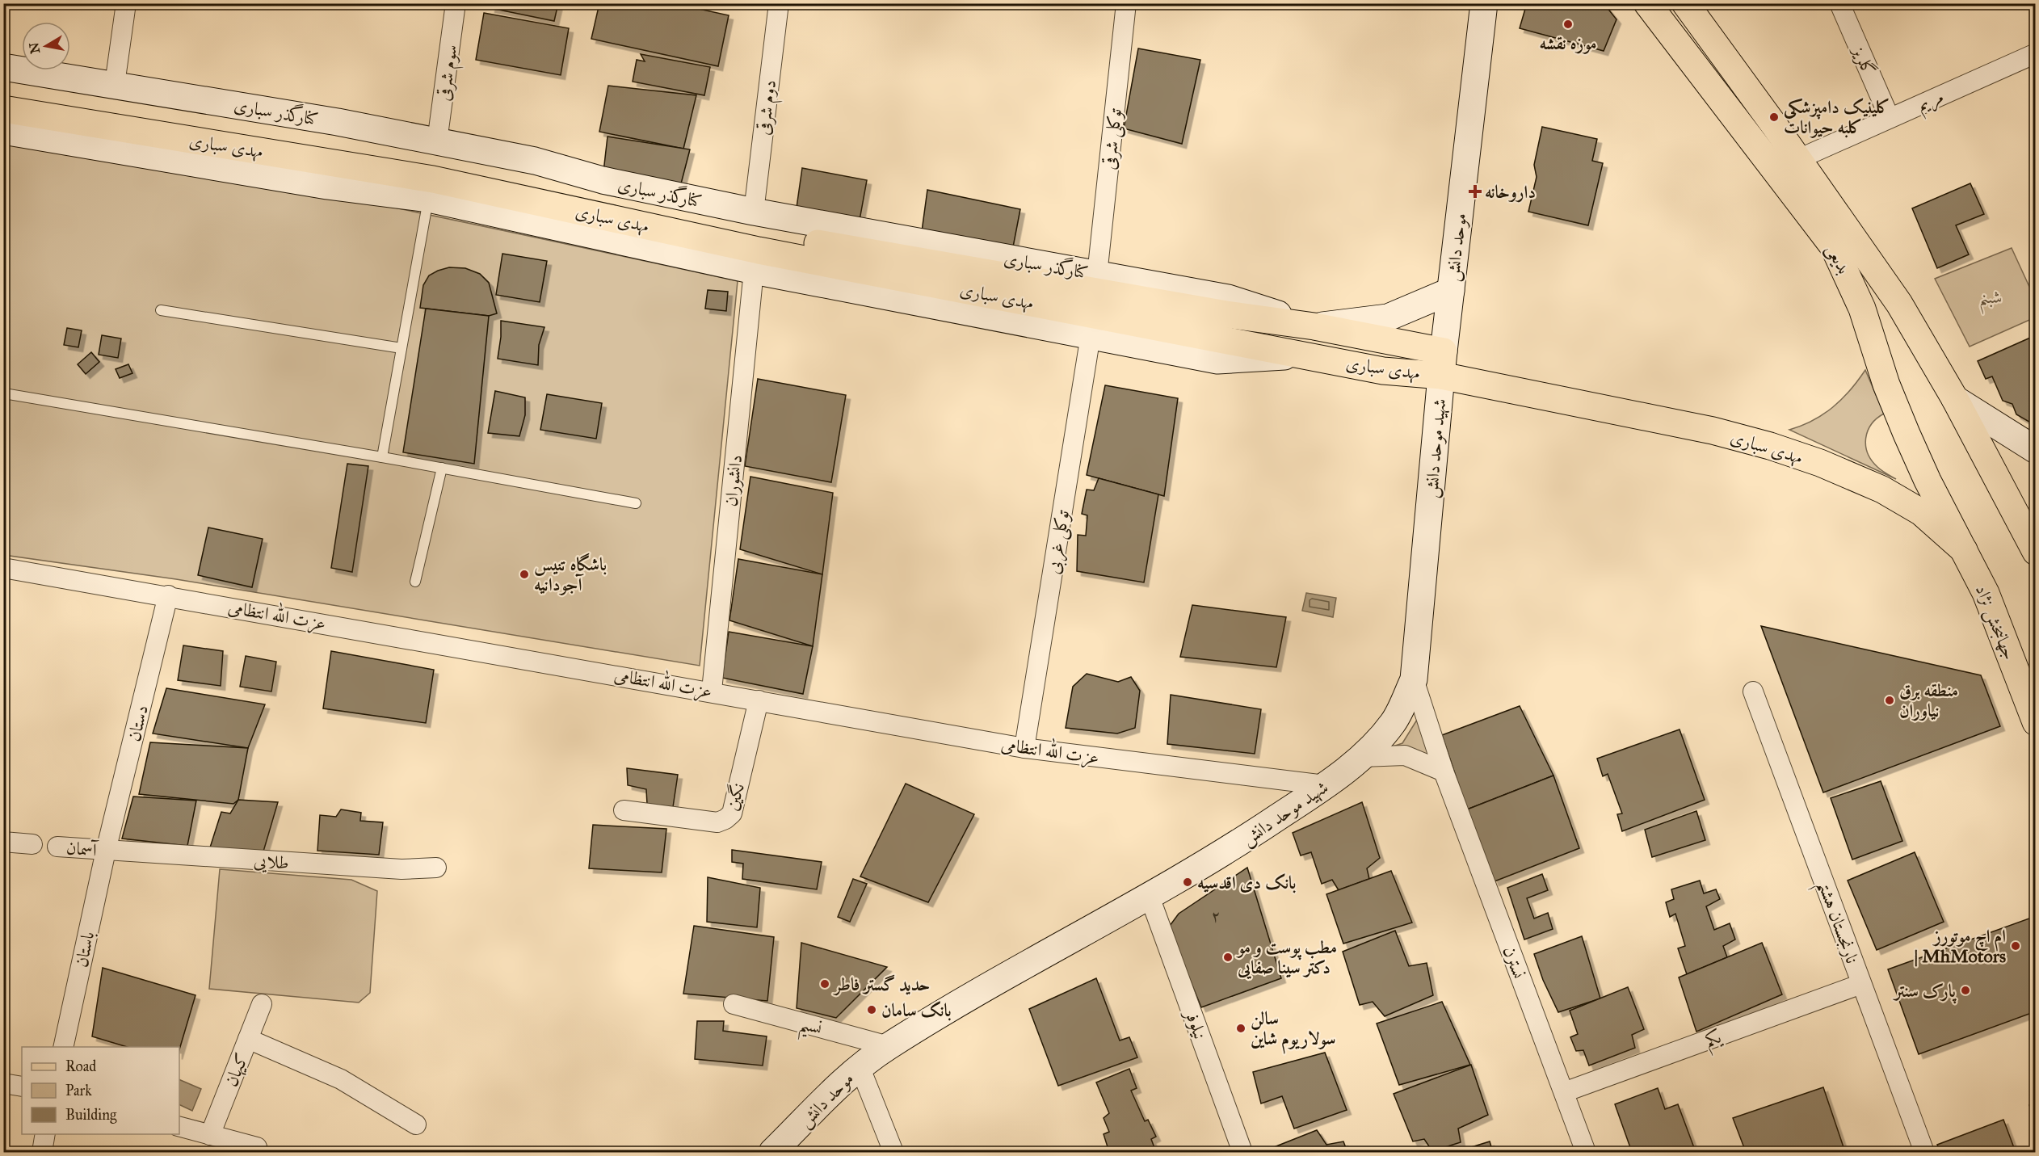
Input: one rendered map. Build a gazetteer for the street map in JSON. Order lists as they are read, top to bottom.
{
  "streets": {
    "main road": [
      "کنارگذر سباری",
      "مهدی سباری",
      "موحد دانش",
      "بدیعی",
      "شهید موحد دانش",
      "جهانبخش نژاد"
    ],
    "street": [
      "گلریز",
      "سوم شرقی",
      "مریم",
      "دوم شرقی",
      "توکلی شرقی",
      "دانشوران",
      "توکلی غربی",
      "عزت الله انتظامی",
      "دستان",
      "نگین",
      "آسمان",
      "طلایی",
      "نارنجستان هشتم",
      "باستان",
      "نسترن",
      "نیلوفر",
      "نسیم",
      "یکم",
      "کیهان"
    ]
  },
  "crossings": [
    ["گلریز", "مریم"],
    ["سوم شرقی", "کنارگذر سباری"],
    ["مریم", "بدیعی"],
    ["دوم شرقی", "کنارگذر سباری"],
    ["کنارگذر سباری", "توکلی شرقی"],
    ["کنارگذر سباری", "مهدی سباری"],
    ["مهدی سباری", "موحد دانش"],
    ["مهدی سباری", "بدیعی"],
    ["مهدی سباری", "شهید موحد دانش"],
    ["مهدی سباری", "جهانبخش نژاد"],
    ["موحد دانش", "شهید موحد دانش"],
    ["بدیعی", "جهانبخش نژاد"],
    ["شهید موحد دانش", "عزت الله انتظامی"],
    ["شهید موحد دانش", "نسترن"],
    ["شهید موحد دانش", "نیلوفر"],
    ["شهید موحد دانش", "نسیم"],
    ["دانشوران", "عزت الله انتظامی"],
    ["توکلی غربی", "عزت الله انتظامی"],
    ["عزت الله انتظامی", "دستان"],
    ["عزت الله انتظامی", "نگین"],
    ["دستان", "آسمان"],
    ["دستان", "طلایی"],
    ["دستان", "باستان"],
    ["آسمان", "طلایی"],
    ["آسمان", "باستان"],
    ["طلایی", "باستان"],
    ["نارنجستان هشتم", "یکم"],
    ["نسترن", "یکم"]
  ],
  "parks": ["شبنم"],
  "places": {
    "other": [
      "موزه نقشه",
      "کلینیک دامپزشکی کلبه حیوانات",
      "باشگاه تنیس آجودانیه",
      "منطقه برق نیاوران",
      "بانک دی اقدسیه",
      "ام اچ موتورز | MhMotors",
      "مطب پوست و مو دکتر سینا صفایی",
      "حدید گستر فاطر",
      "پارک سنتر",
      "بانک سامان",
      "سالن سولاریوم شاین"
    ],
    "health": ["داروخانه"]
  },
  "house_numbers": ["۲"],
  "legend": ["Road", "Park", "Building"],
  "north": "left"
}
